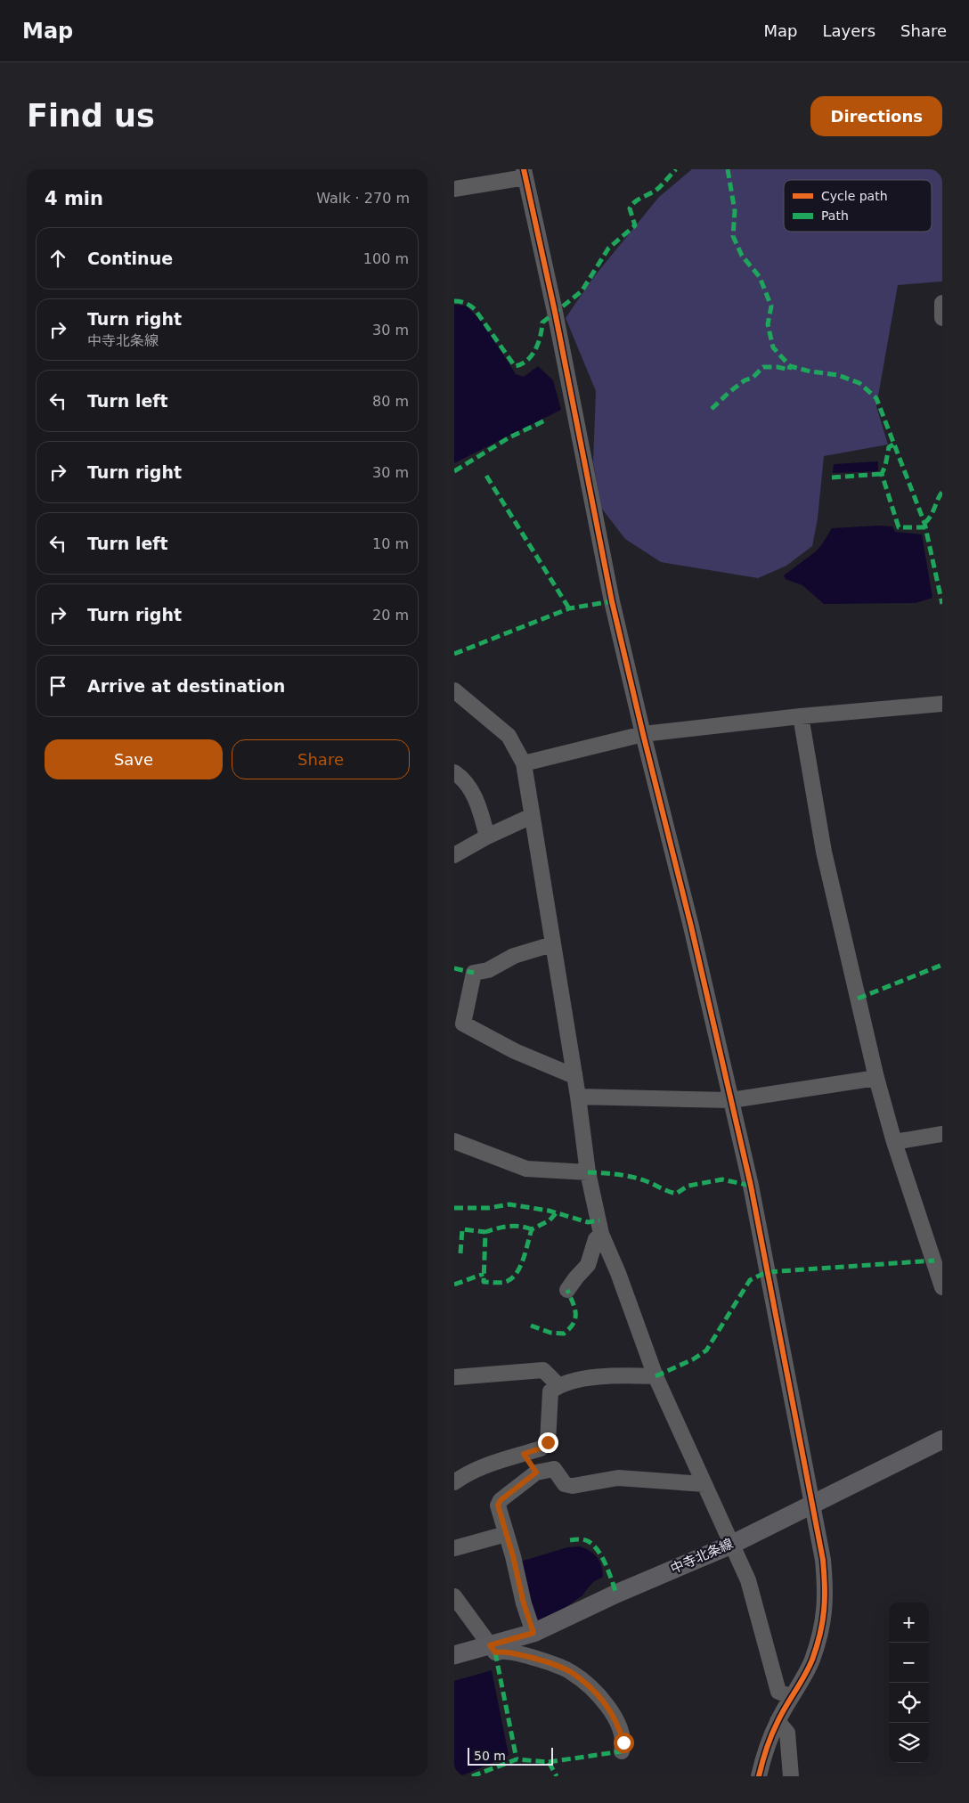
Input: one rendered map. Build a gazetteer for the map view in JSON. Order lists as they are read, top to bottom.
{
  "streets": {
    "main road": ["中寺北条線"]
  },
  "legend": ["Cycle path", "Path"],
  "scale_bar": "50 m",
  "page": {
    "header": "Map",
    "nav": ["Map", "Layers", "Share"],
    "buttons": [
      "Directions",
      ["Save", "Share"]
    ],
    "title": "Find us",
    "heading": ["4 min", "Walk · 270 m"],
    "list": [
      ["Continue", "100 m"],
      ["Turn right", "中寺北条線", "30 m"],
      ["Turn left", "80 m"],
      ["Turn right", "30 m"],
      ["Turn left", "10 m"],
      ["Turn right", "20 m"],
      "Arrive at destination"
    ],
    "map_buttons": ["+", "−"],
    "scale": "50 m"
  }
}
